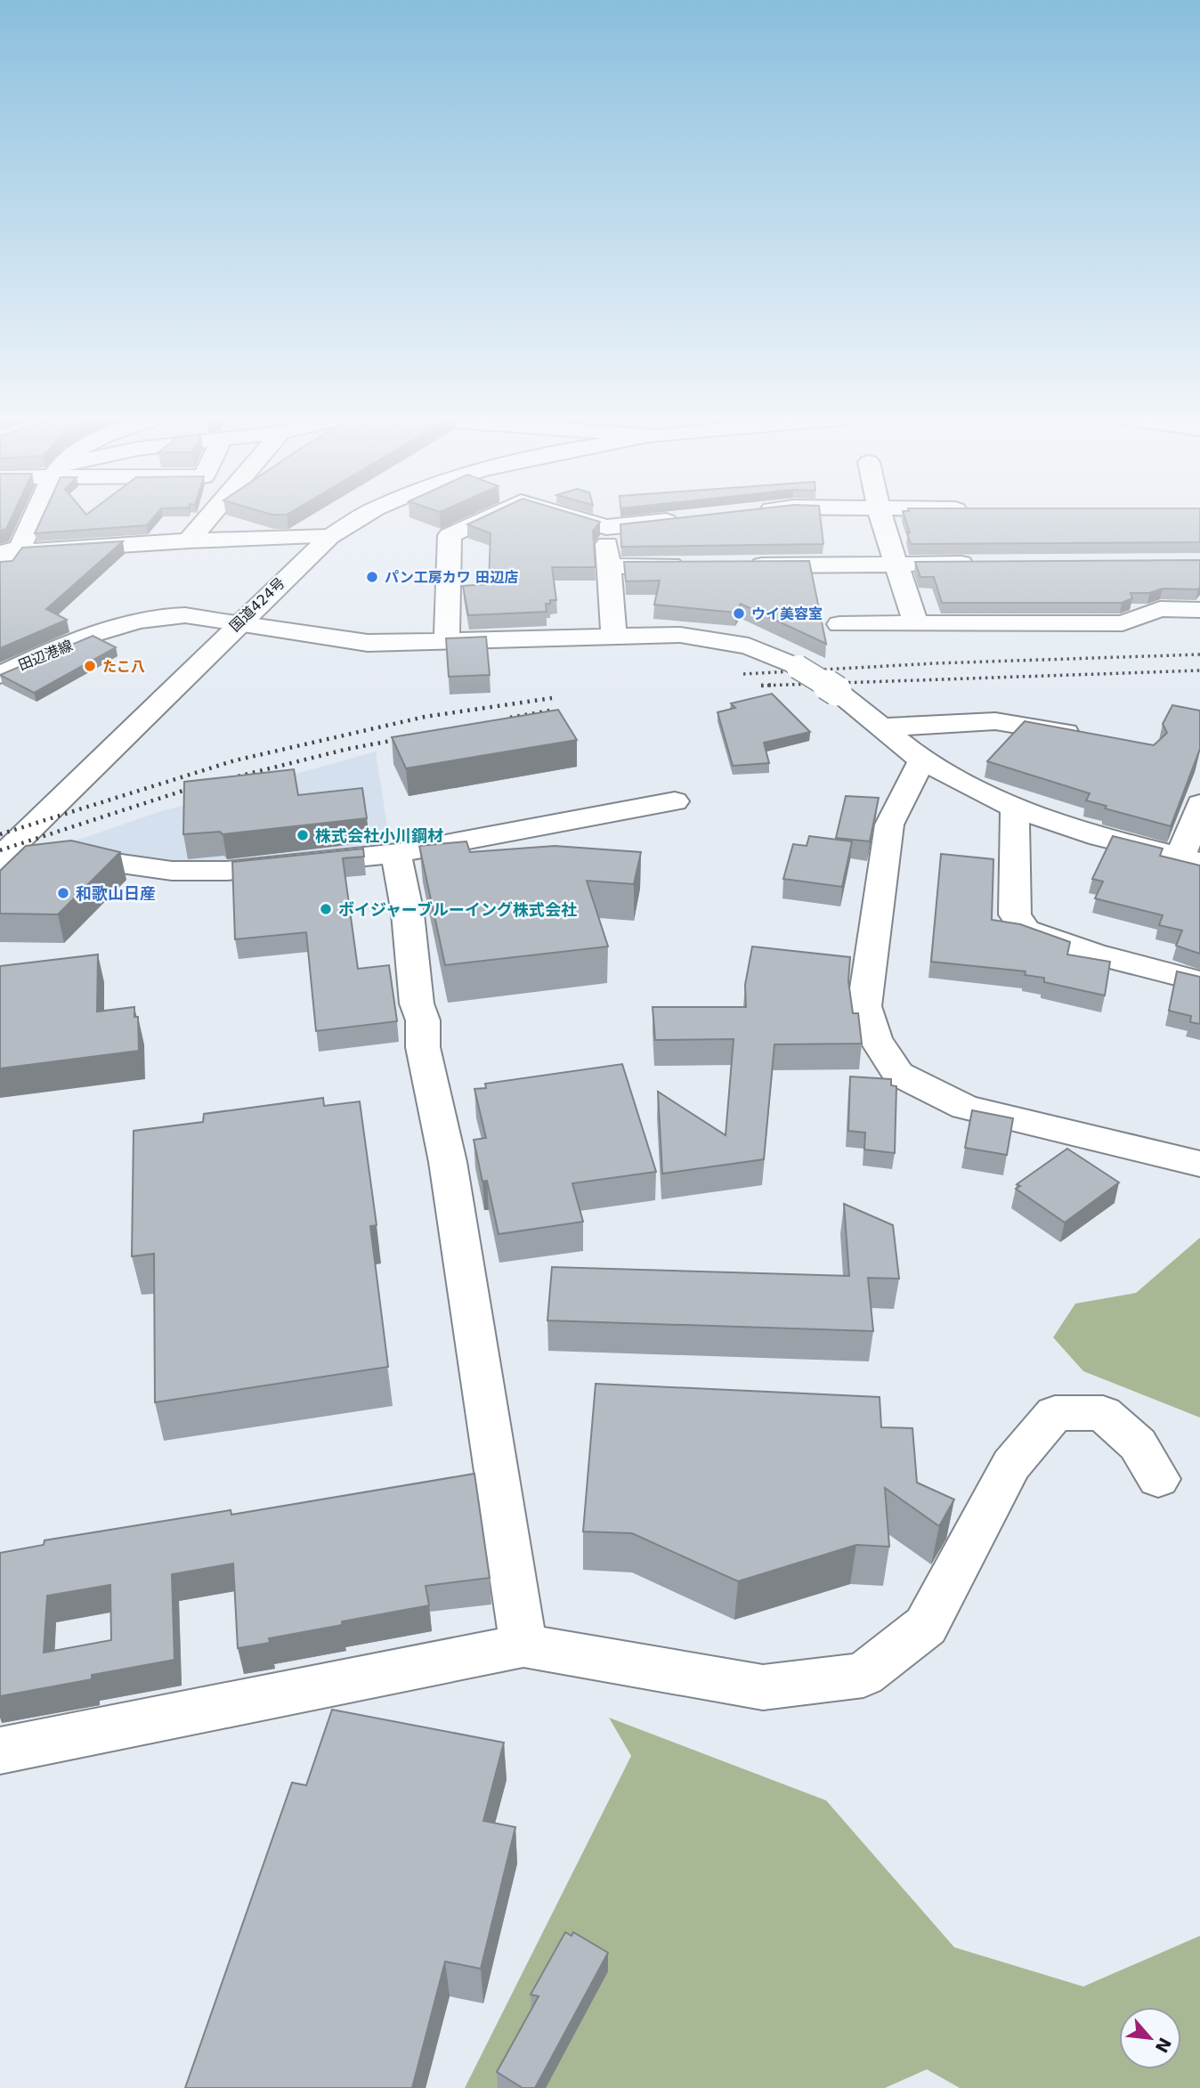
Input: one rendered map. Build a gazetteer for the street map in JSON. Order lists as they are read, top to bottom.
{
  "streets": {
    "main road": ["国道424号", "田辺港線"]
  },
  "crossings": [
    ["国道424号", "田辺港線"]
  ],
  "places": [
    "パン工房カワ 田辺店",
    "ウイ美容室",
    "たこ八",
    "株式会社小川鋼材",
    "和歌山日産",
    "ボイジャーブルーイング株式会社"
  ],
  "north": "bottom right"
}
